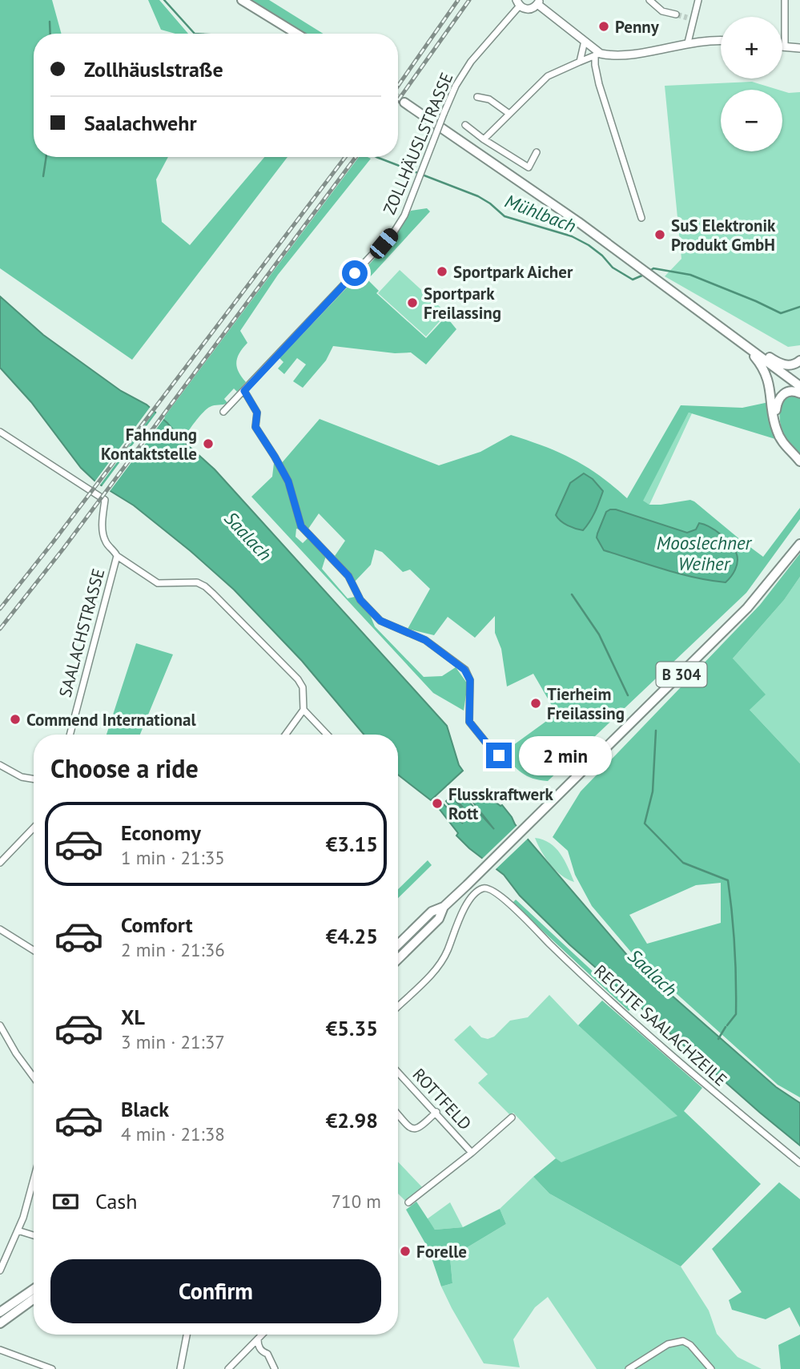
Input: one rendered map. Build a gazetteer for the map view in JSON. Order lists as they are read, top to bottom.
{
  "streets": {
    "main road": ["B 304"],
    "street": [
      "ZOLLHÄUSLSTRASSE",
      "SAALACHSTRASSE",
      "RECHTE SAALACHZEILE",
      "ROTTFELD"
    ]
  },
  "water": ["Mühlbach", "Saalach", "Mooslechner Weiher"],
  "places": [
    "Penny",
    "SuS Elektronik Produkt GmbH",
    "Sportpark Aicher",
    "Sportpark Freilassing",
    "Fahndung Kontaktstelle",
    "Tierheim Freilassing",
    "Commend International",
    "Flusskraftwerk Rott",
    "Forelle"
  ],
  "page": {
    "map_buttons": ["+", "−"],
    "banner": ["Zollhäuslstraße", "Saalachwehr"],
    "heading": "Choose a ride",
    "bubble": "2 min",
    "list": [
      {
        "name": "Economy",
        "note": "1 min · 21:35",
        "value": "€3.15"
      },
      {
        "name": "Comfort",
        "note": "2 min · 21:36",
        "value": "€4.25"
      },
      {
        "name": "XL",
        "note": "3 min · 21:37",
        "value": "€5.35"
      },
      {
        "name": "Black",
        "note": "4 min · 21:38",
        "value": "€2.98"
      }
    ],
    "pay": ["Cash", "710 m"],
    "buttons": "Confirm"
  }
}
